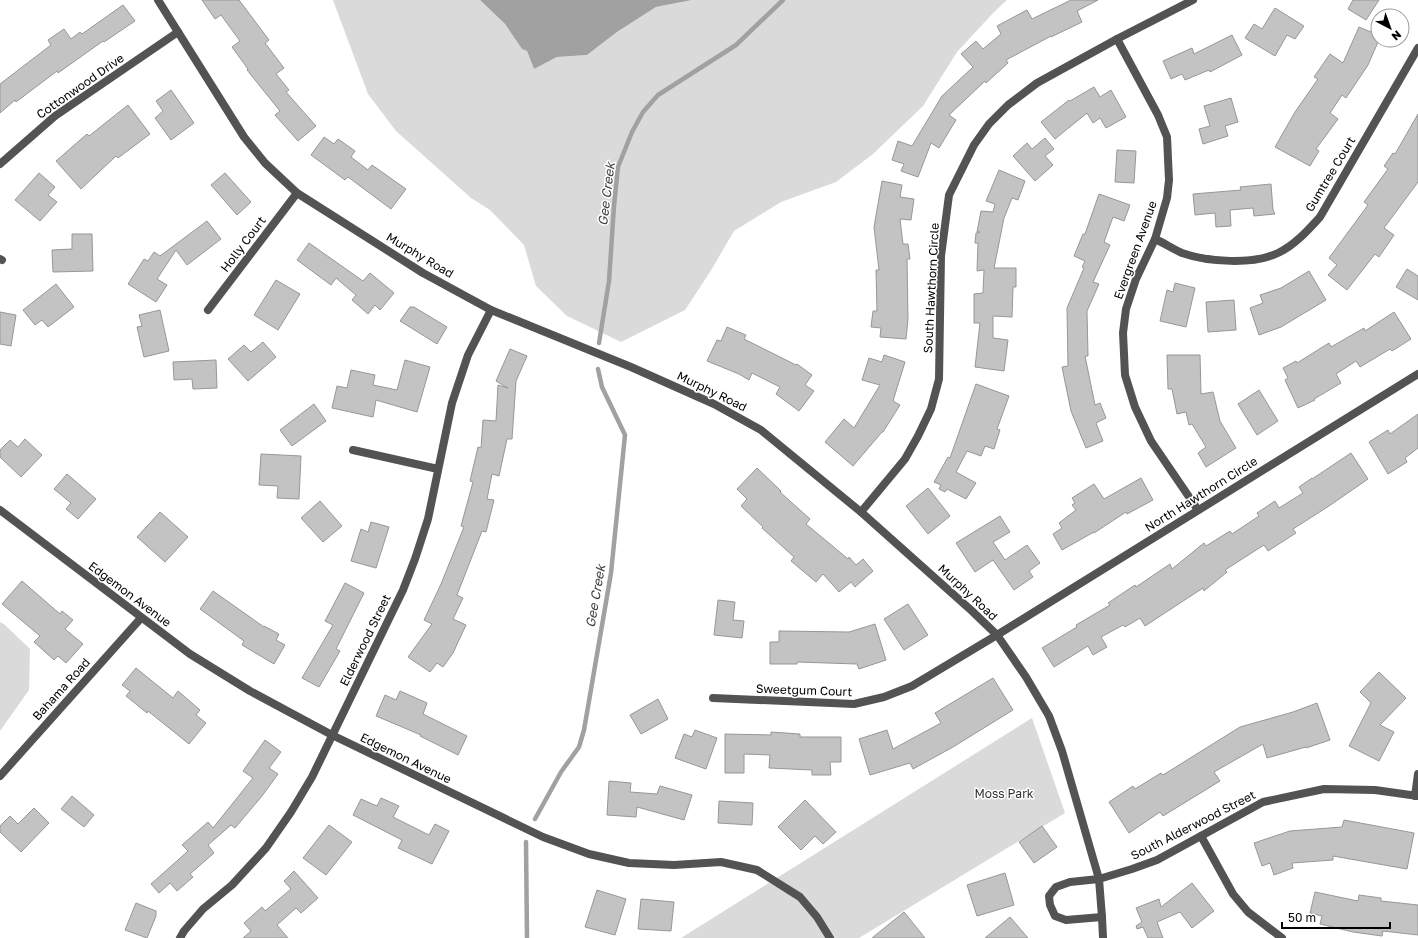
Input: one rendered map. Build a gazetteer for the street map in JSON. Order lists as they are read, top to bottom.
{
  "streets": {
    "street": [
      "Cottonwood Drive",
      "Gumtree Court",
      "Holly Court",
      "Evergreen Avenue",
      "Murphy Road",
      "South Hawthorn Circle",
      "North Hawthorn Circle",
      "Edgemon Avenue",
      "Elderwood Street",
      "Bahama Road",
      "Sweetgum Court",
      "South Alderwood Street"
    ]
  },
  "crossings": [
    ["Cottonwood Drive", "Murphy Road"],
    ["Gumtree Court", "Evergreen Avenue"],
    ["Holly Court", "Murphy Road"],
    ["Evergreen Avenue", "South Hawthorn Circle"],
    ["Evergreen Avenue", "North Hawthorn Circle"],
    ["Murphy Road", "South Hawthorn Circle"],
    ["Murphy Road", "North Hawthorn Circle"],
    ["Murphy Road", "Elderwood Street"],
    ["Murphy Road", "Sweetgum Court"],
    ["Murphy Road", "South Alderwood Street"],
    ["North Hawthorn Circle", "Sweetgum Court"],
    ["Edgemon Avenue", "Elderwood Street"],
    ["Edgemon Avenue", "Bahama Road"]
  ],
  "water": ["Gee Creek"],
  "parks": ["Moss Park"],
  "scale_bar": "50 m",
  "north": "bottom right"
}
